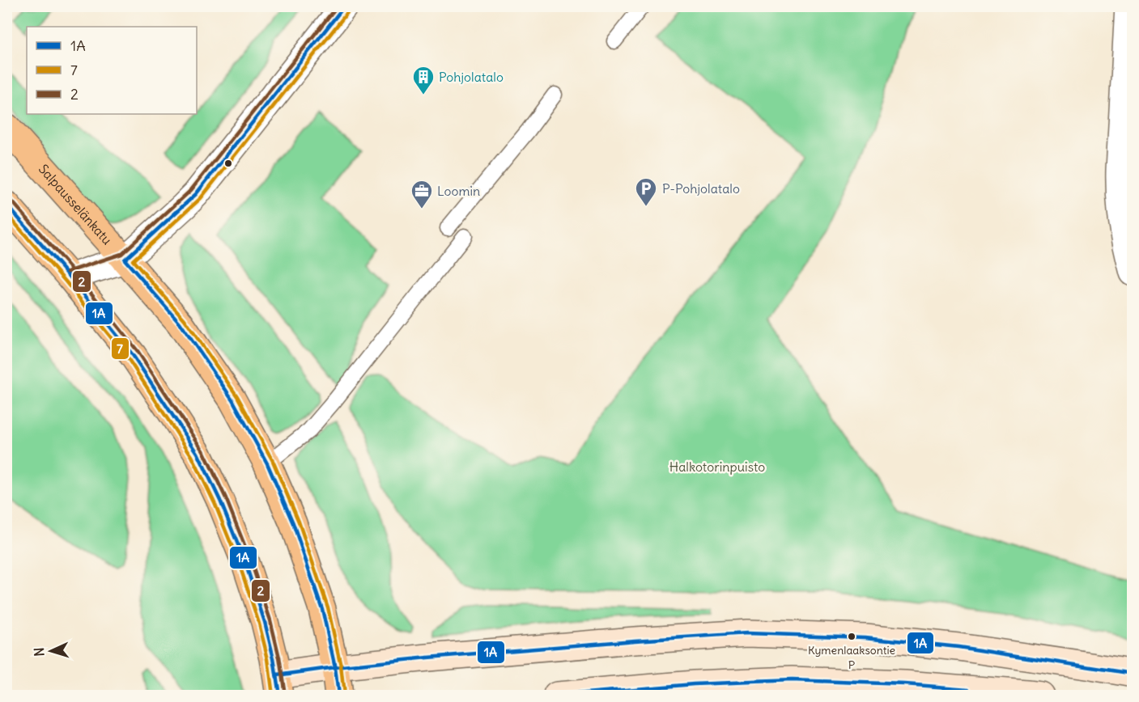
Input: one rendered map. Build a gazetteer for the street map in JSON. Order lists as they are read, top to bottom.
{
  "streets": {
    "main road": ["Salpausselänkatu"]
  },
  "parks": ["Halkotorinpuisto"],
  "places": {
    "building": ["Pohjolatalo"],
    "parking": ["P-Pohjolatalo"],
    "office": ["Loomin"],
    "other": ["Kymenlaaksontie P"]
  },
  "lines": ["transit line 1A", "transit line 2", "transit line 7"],
  "legend": ["1A", "7", "2"],
  "north": "left"
}
